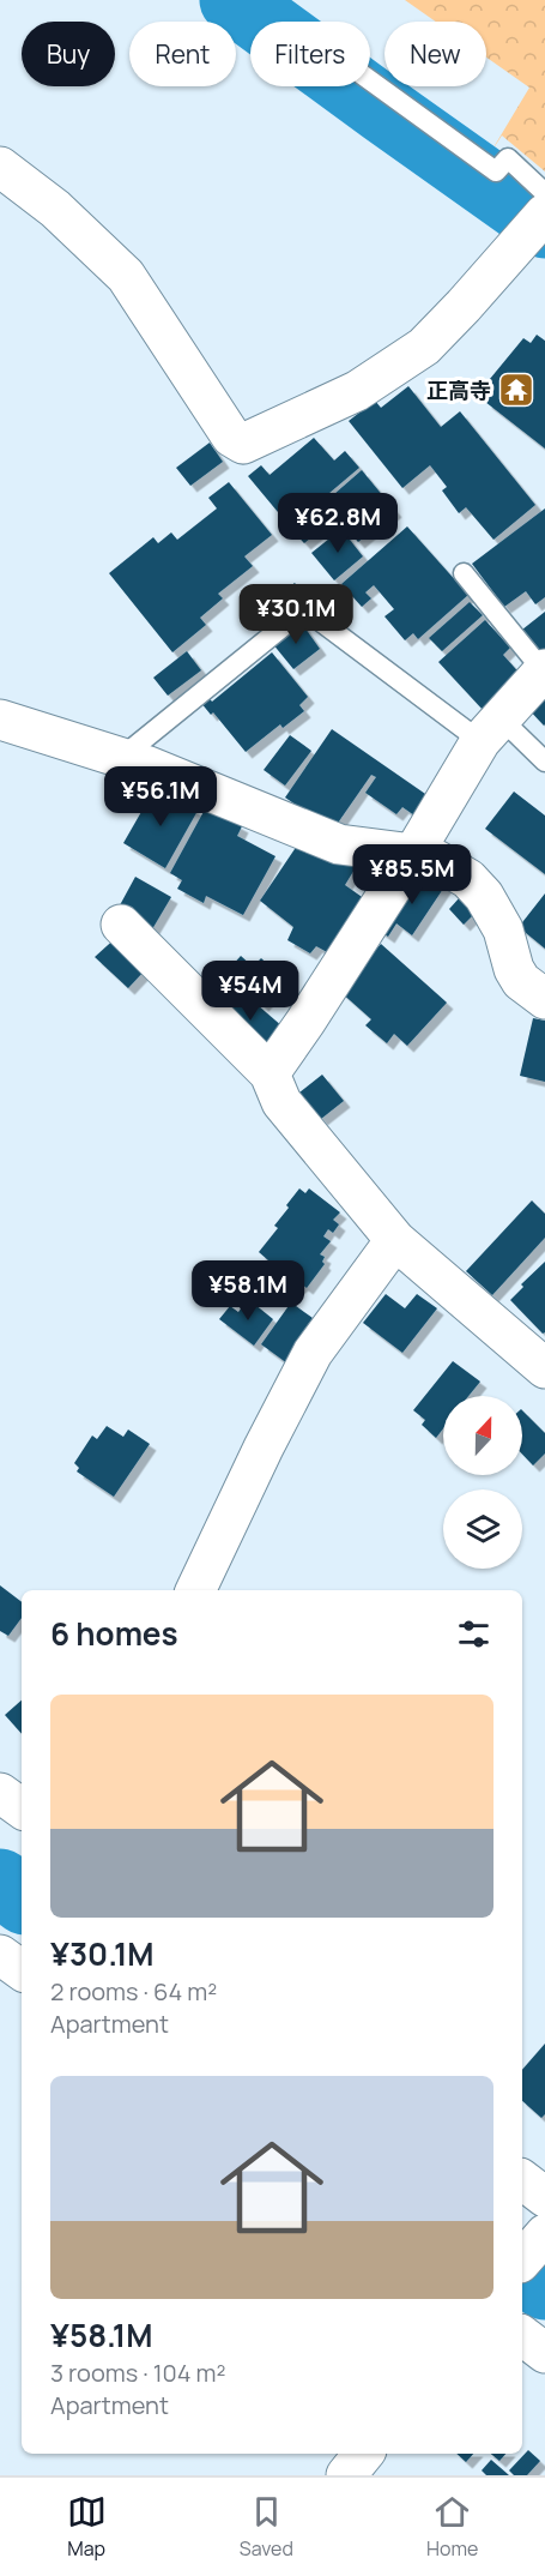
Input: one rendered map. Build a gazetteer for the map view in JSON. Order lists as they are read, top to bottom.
{
  "places": {
    "temple": ["正高寺"]
  },
  "north": "top",
  "page": {
    "chip": [
      "Buy",
      "Rent",
      "Filters",
      "New"
    ],
    "price": [
      "¥62.8M",
      "¥30.1M",
      "¥56.1M",
      "¥85.5M",
      "¥54M",
      "¥58.1M"
    ],
    "heading": "6 homes",
    "list": [
      {
        "name": "¥30.1M",
        "note": "2 rooms · 64 m² · Apartment"
      },
      {
        "name": "¥58.1M",
        "note": "3 rooms · 104 m² · Apartment"
      }
    ],
    "tabs": ["Map", "Saved", "Home"]
  }
}
